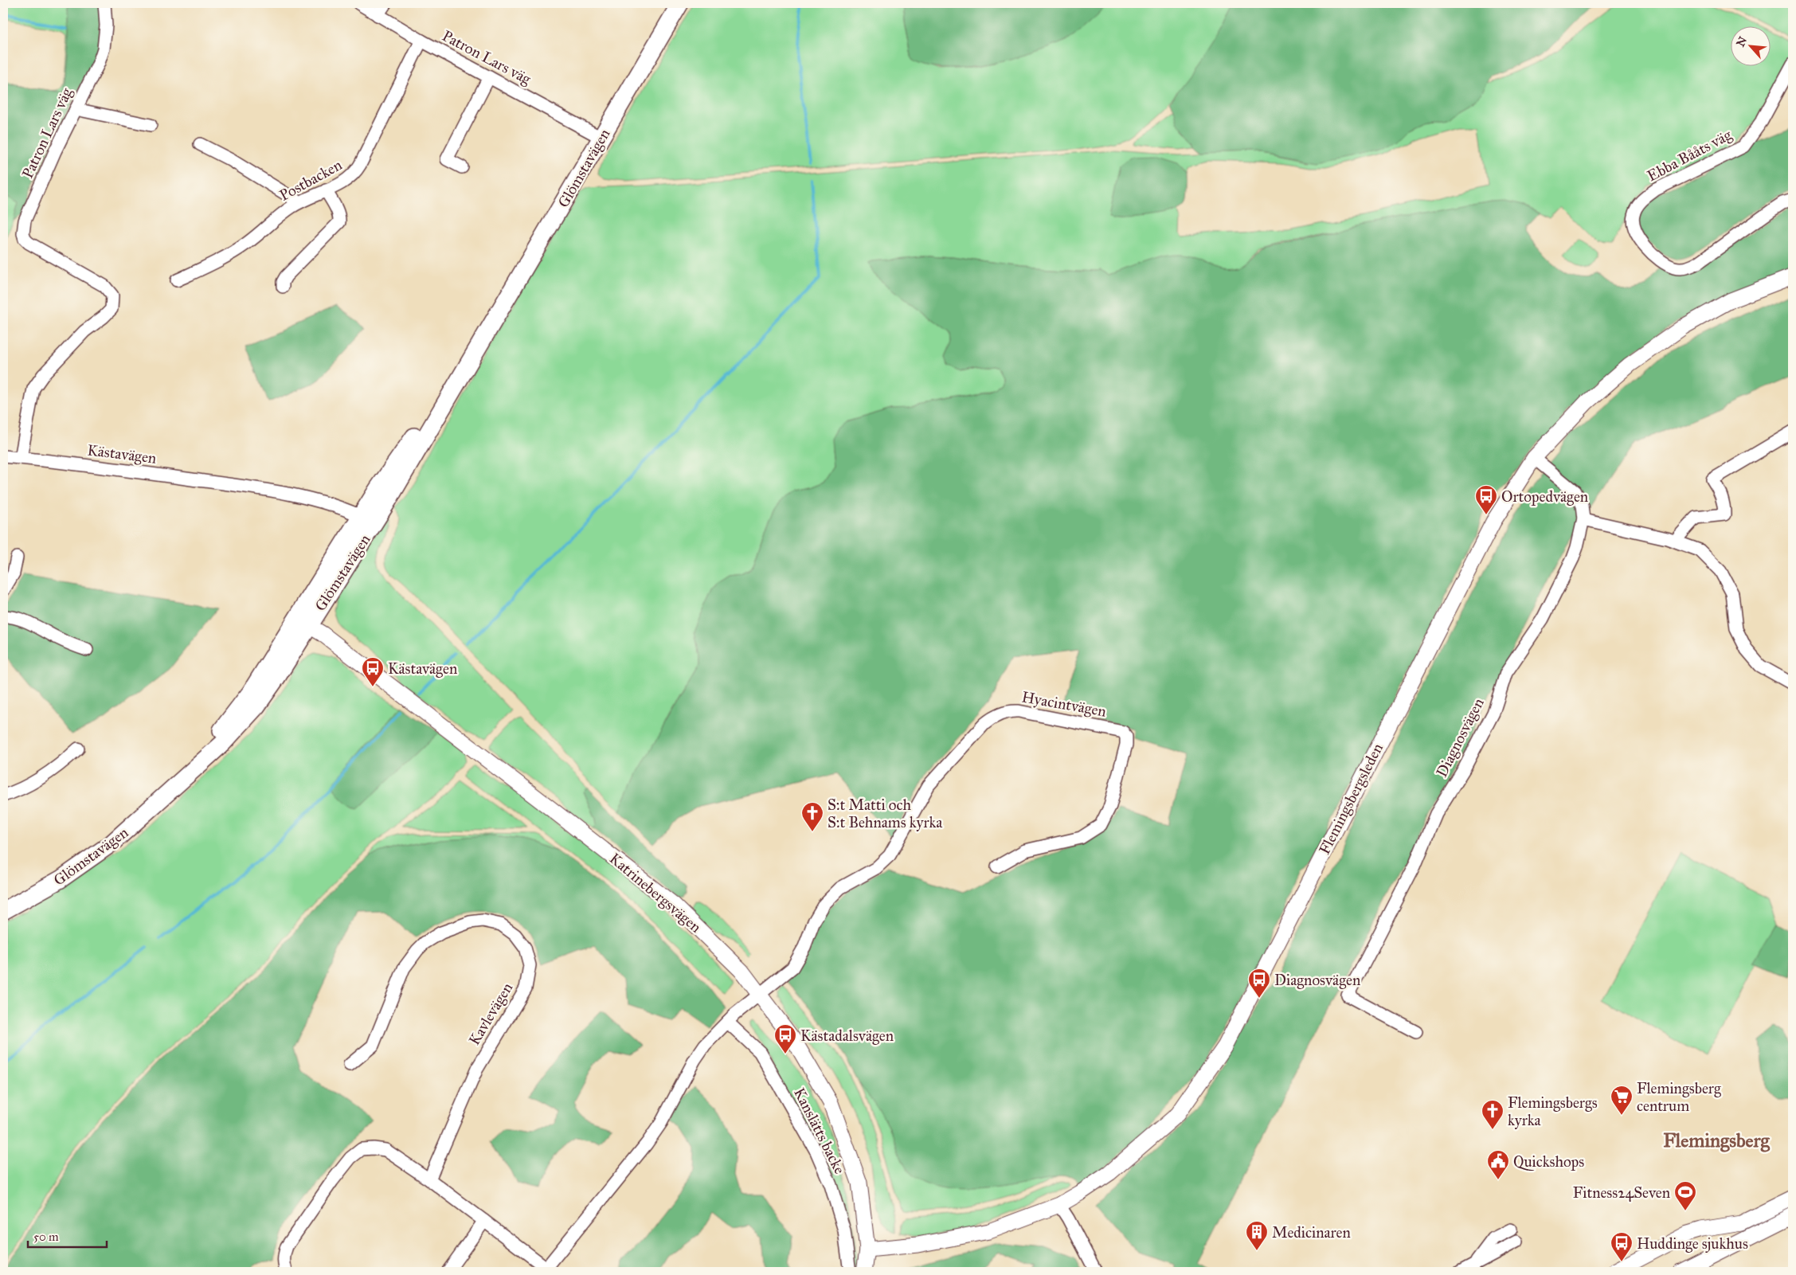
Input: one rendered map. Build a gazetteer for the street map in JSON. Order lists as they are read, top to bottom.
{
  "streets": {
    "main road": ["Glömstavägen"],
    "street": [
      "Patron Lars väg",
      "Ebba Bååts väg",
      "Postbacken",
      "Kästavägen",
      "Hyacintvägen",
      "Diagnosvägen",
      "Flemingsbergsleden",
      "Katrinebergsvägen",
      "Kavlevägen",
      "Kanslätts backe"
    ]
  },
  "crossings": [
    ["Patron Lars väg", "Glömstavägen"],
    ["Patron Lars väg", "Postbacken"],
    ["Patron Lars väg", "Kästavägen"],
    ["Glömstavägen", "Kästavägen"],
    ["Glömstavägen", "Katrinebergsvägen"],
    ["Hyacintvägen", "Katrinebergsvägen"],
    ["Diagnosvägen", "Flemingsbergsleden"],
    ["Flemingsbergsleden", "Katrinebergsvägen"]
  ],
  "districts": ["Flemingsberg"],
  "places": {
    "bus stop": [
      "Ortopedvägen",
      "Kästavägen",
      "Diagnosvägen",
      "Kästadalsvägen",
      "Huddinge sjukhus"
    ],
    "church": ["S:t Matti och S:t Behnams kyrka", "Flemingsbergs kyrka"],
    "supermarket": ["Flemingsberg centrum"],
    "public building": ["Quickshops"],
    "sports": ["Fitness24Seven"],
    "building": ["Medicinaren"]
  },
  "scale_bar": "50 m",
  "north": "top left"
}
